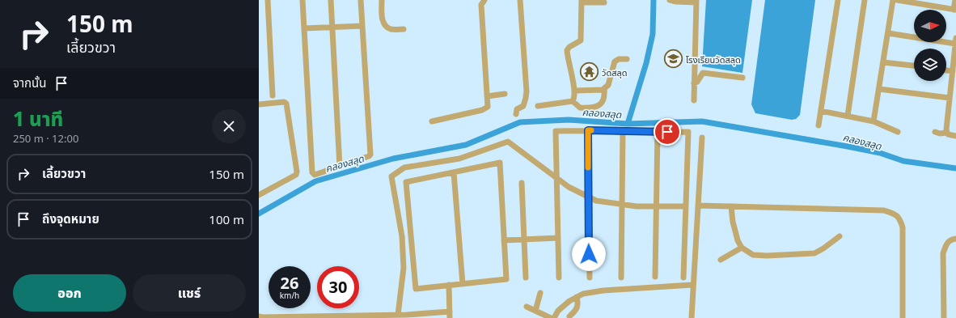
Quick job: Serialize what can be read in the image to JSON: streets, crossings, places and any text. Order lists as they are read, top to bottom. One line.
{"water":["คลองสลุด"],"places":{"school or university":["โรงเรียนวัดสลุด"],"temple":["วัดสลุด"]},"north":"right","page":{"turn":["150 m","เลี้ยวขวา"],"then":"จากนั้น","heading":["1 นาที","250 m · 12:00"],"list":[{"name":"เลี้ยวขวา","value":"150 m"},{"name":"ถึงจุดหมาย","value":"100 m"}],"speed":"26 km/h","limit":"30","buttons":["ออก","แชร์"]}}
